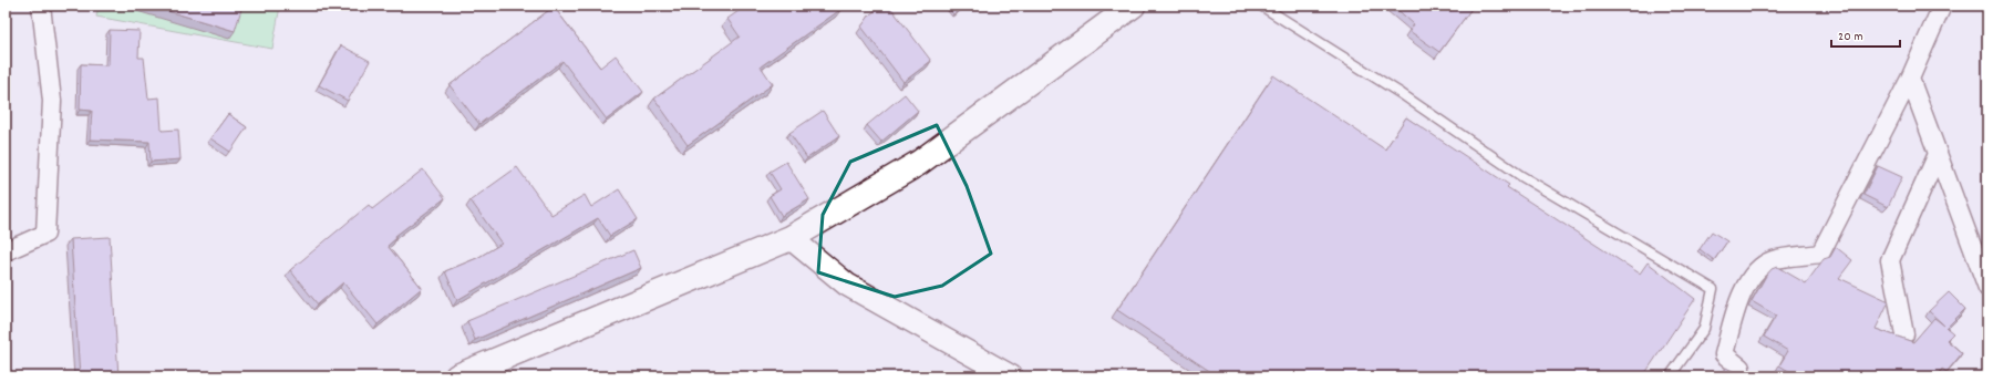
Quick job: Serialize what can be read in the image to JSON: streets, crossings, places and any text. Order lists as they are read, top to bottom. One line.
{"scale_bar":"20 m"}
